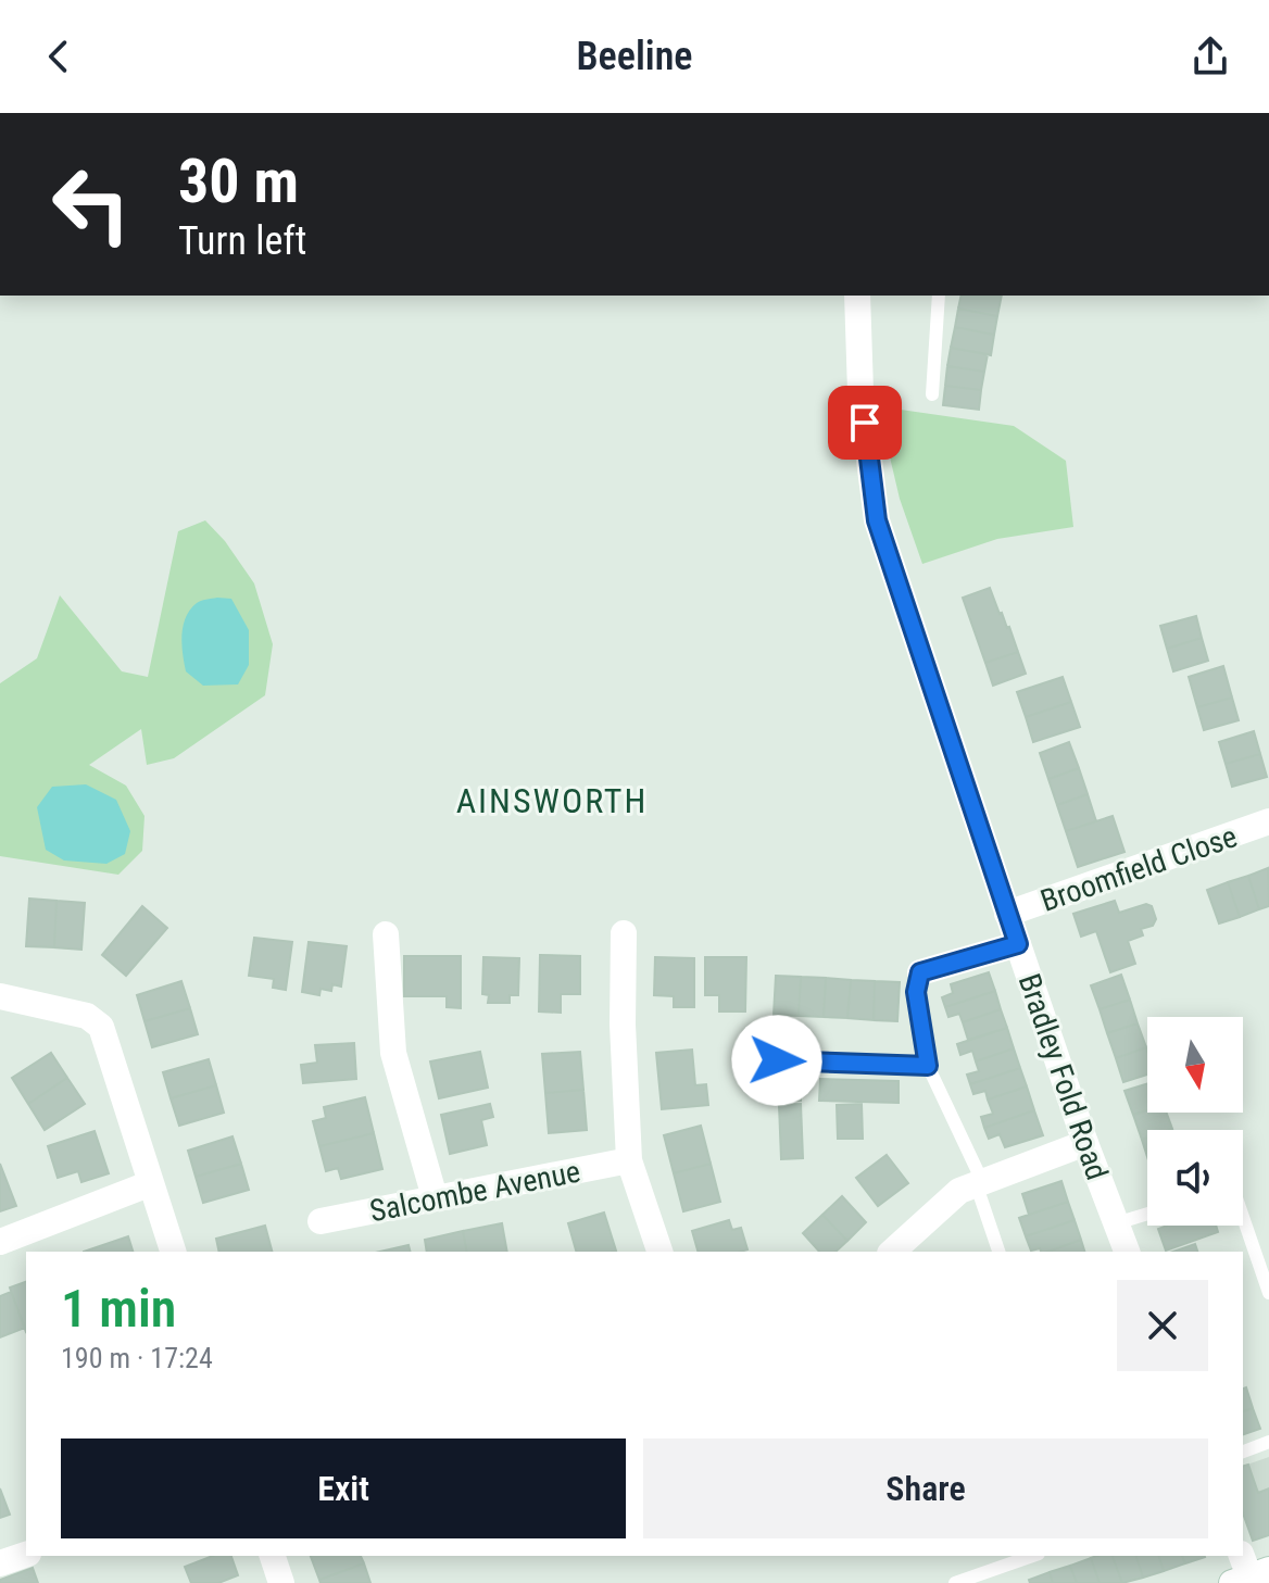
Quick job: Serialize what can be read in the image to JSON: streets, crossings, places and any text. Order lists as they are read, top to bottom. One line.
{"streets":{"street":["Broomfield Close","Bradley Fold Road","Salcombe Avenue"]},"crossings":[["Broomfield Close","Bradley Fold Road"]],"districts":["AINSWORTH"],"north":"bottom","page":{"header":"Beeline","turn":["30 m","Turn left"],"heading":["1 min","190 m · 17:24"],"buttons":["Exit","Share"]}}
